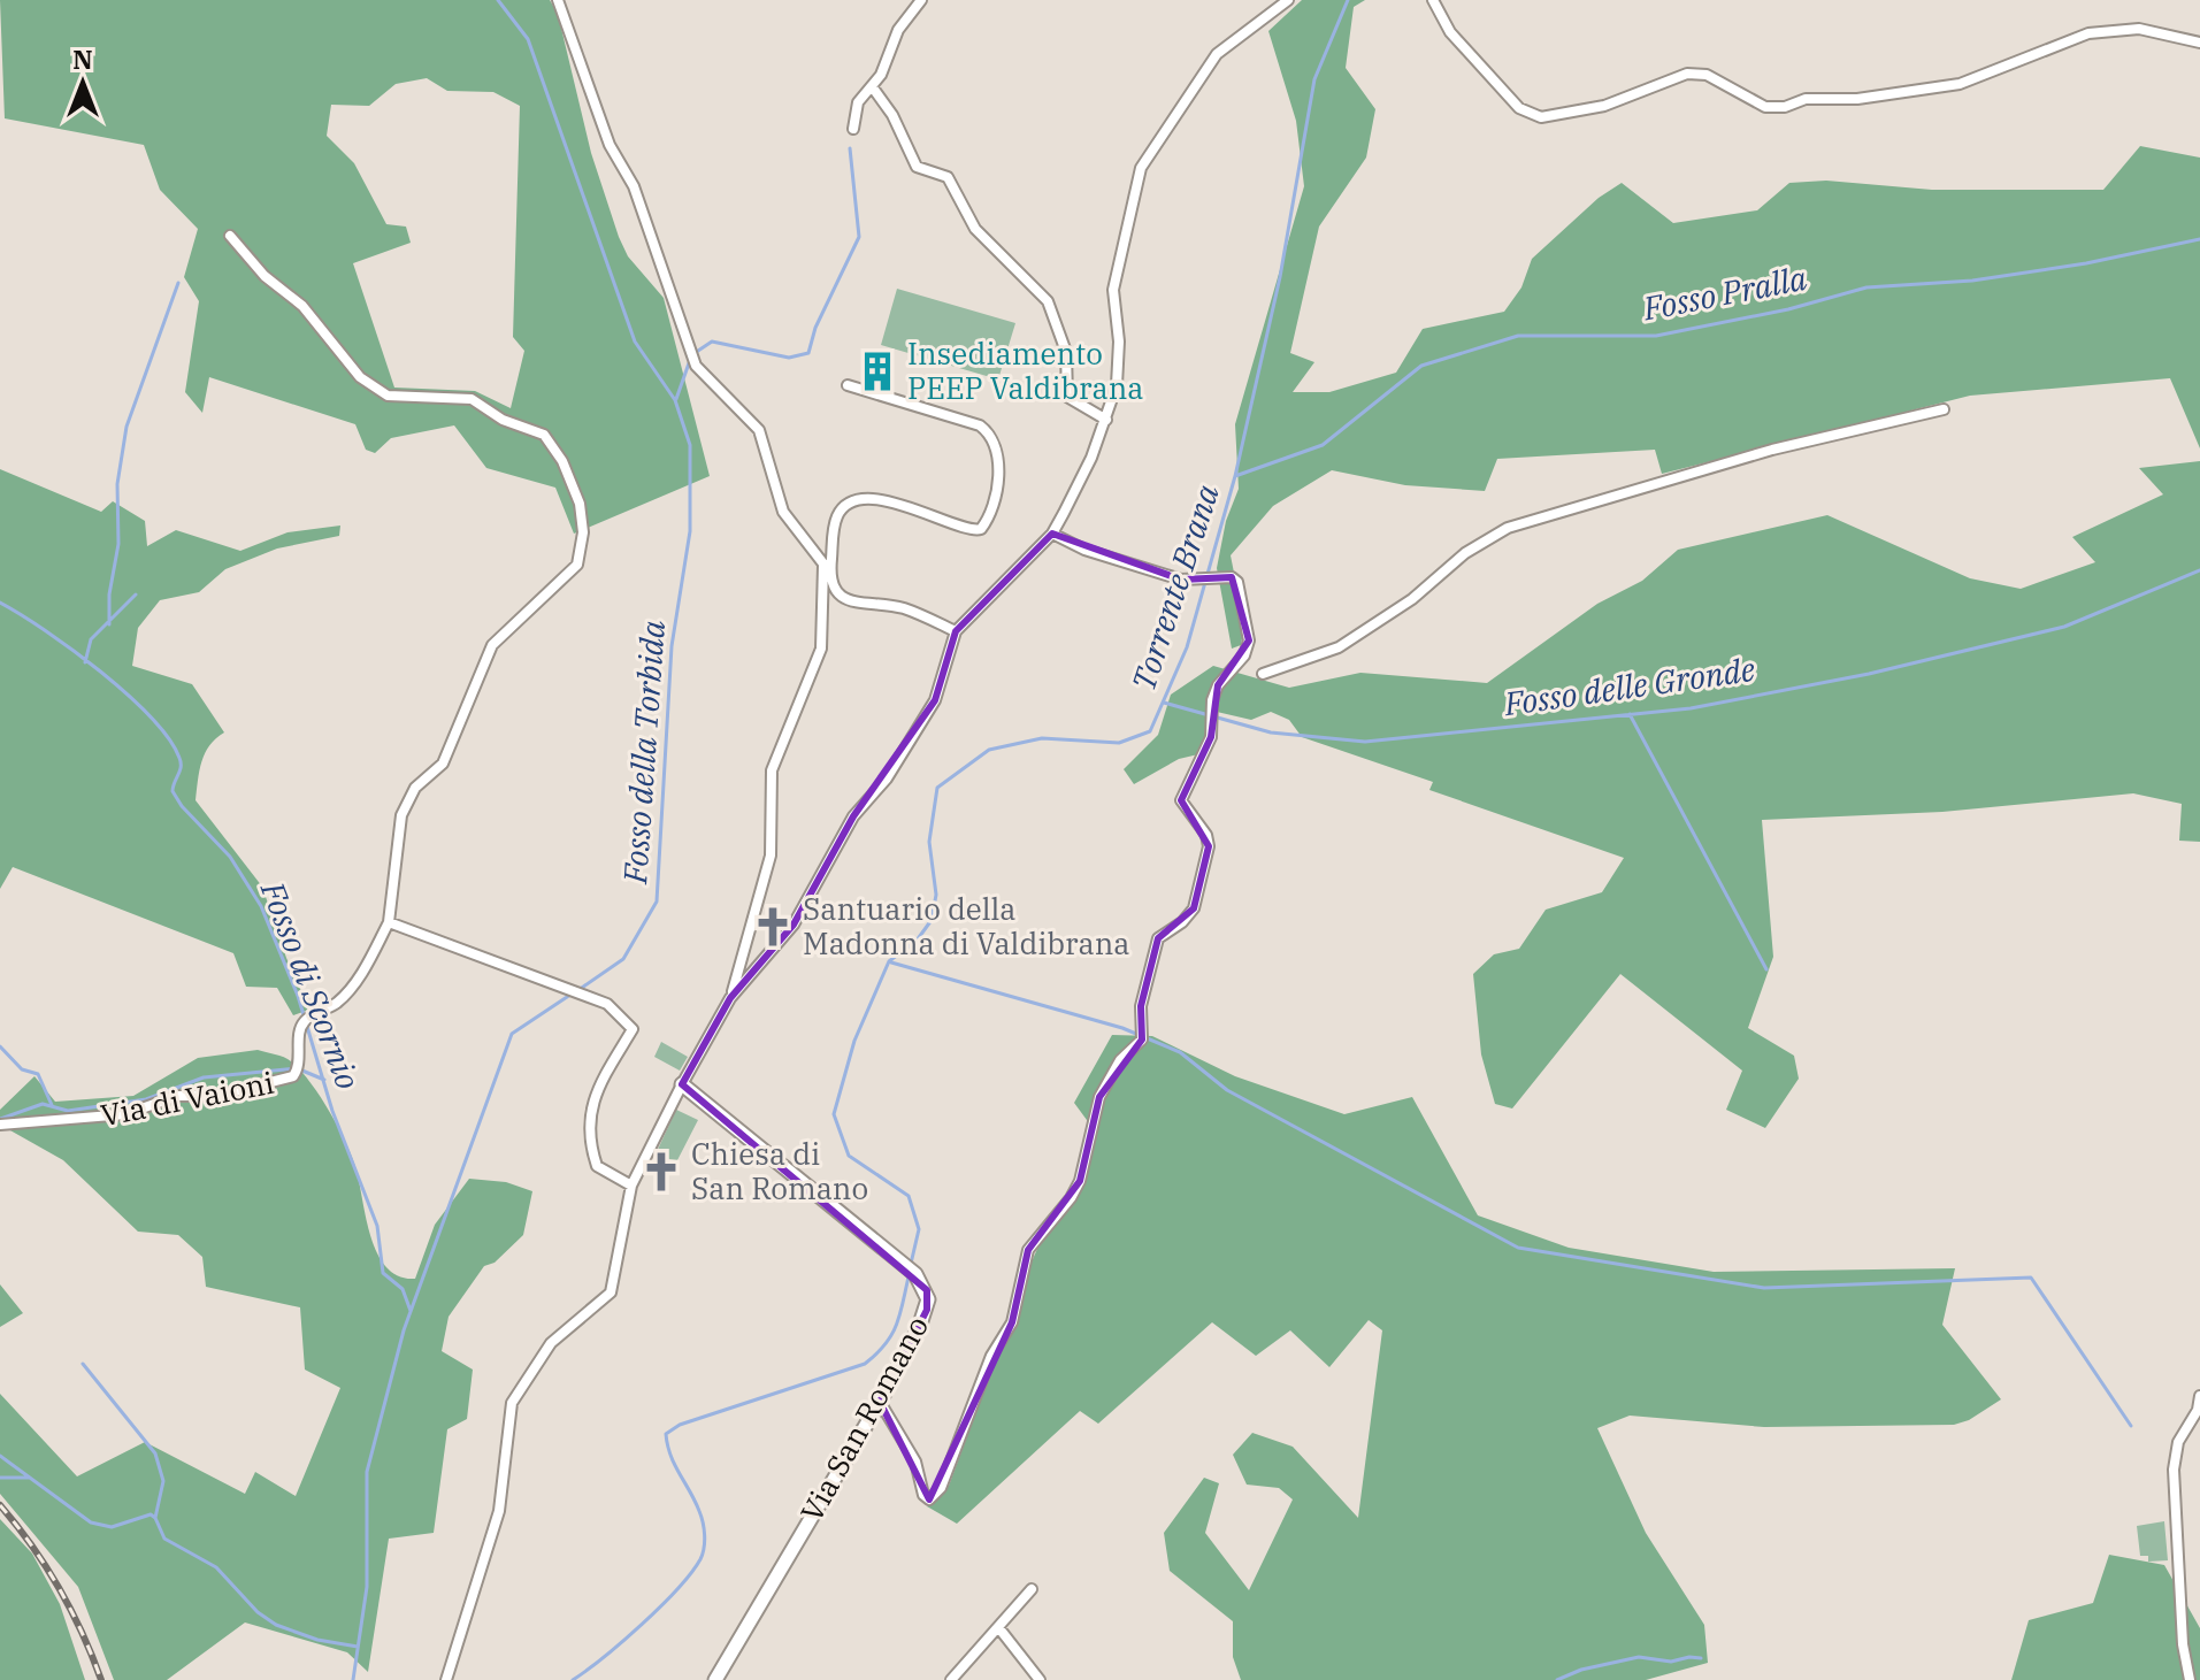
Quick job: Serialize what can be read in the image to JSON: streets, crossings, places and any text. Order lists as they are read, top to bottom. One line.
{"streets":{"street":["Via di Vaioni","Via San Romano"]},"water":["Fosso Pralla","Torrente Brana","Fosso delle Gronde","Fosso della Torbida","Fosso di Scornio"],"places":{"building":["Insediamento PEEP Valdibrana"],"church":["Santuario della Madonna di Valdibrana","Chiesa di San Romano"]},"north":"top"}
